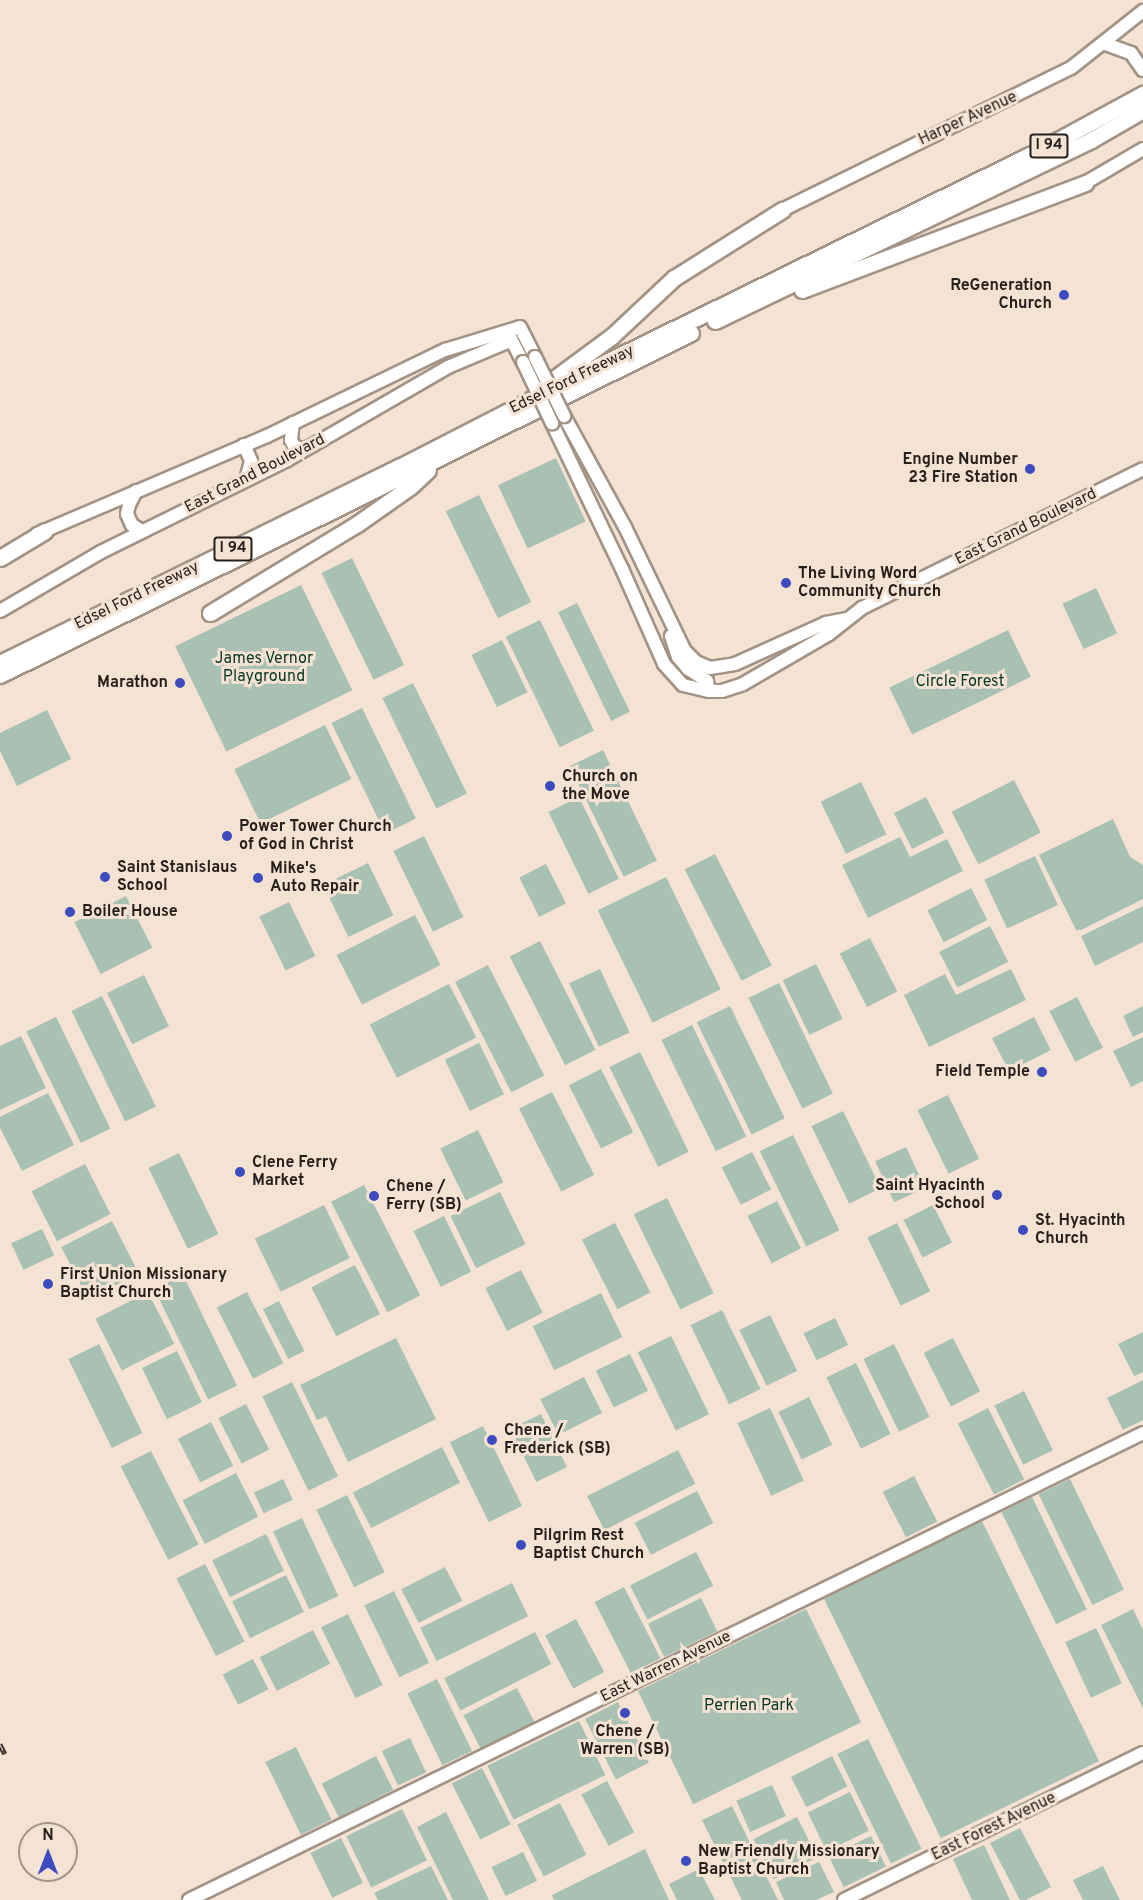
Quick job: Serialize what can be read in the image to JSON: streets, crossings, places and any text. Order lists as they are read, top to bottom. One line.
{"streets":{"highway":["I 94","Edsel Ford Freeway"],"main road":["Harper Avenue","East Grand Boulevard","East Warren Avenue","East Forest Avenue"]},"parks":["James Vernor Playground","Circle Forest","Perrien Park"],"places":["ReGeneration Church","Engine Number 23 Fire Station","The Living Word Community Church","Marathon","Church on the Move","Power Tower Church of God in Christ","Saint Stanislaus School","Mike's Auto Repair","Boiler House","Field Temple","Clene Ferry Market","Saint Hyacinth School","Chene / Ferry (SB)","St. Hyacinth Church","First Union Missionary Baptist Church","Chene / Frederick (SB)","Pilgrim Rest Baptist Church","Chene / Warren (SB)","New Friendly Missionary Baptist Church"],"north":"top"}
